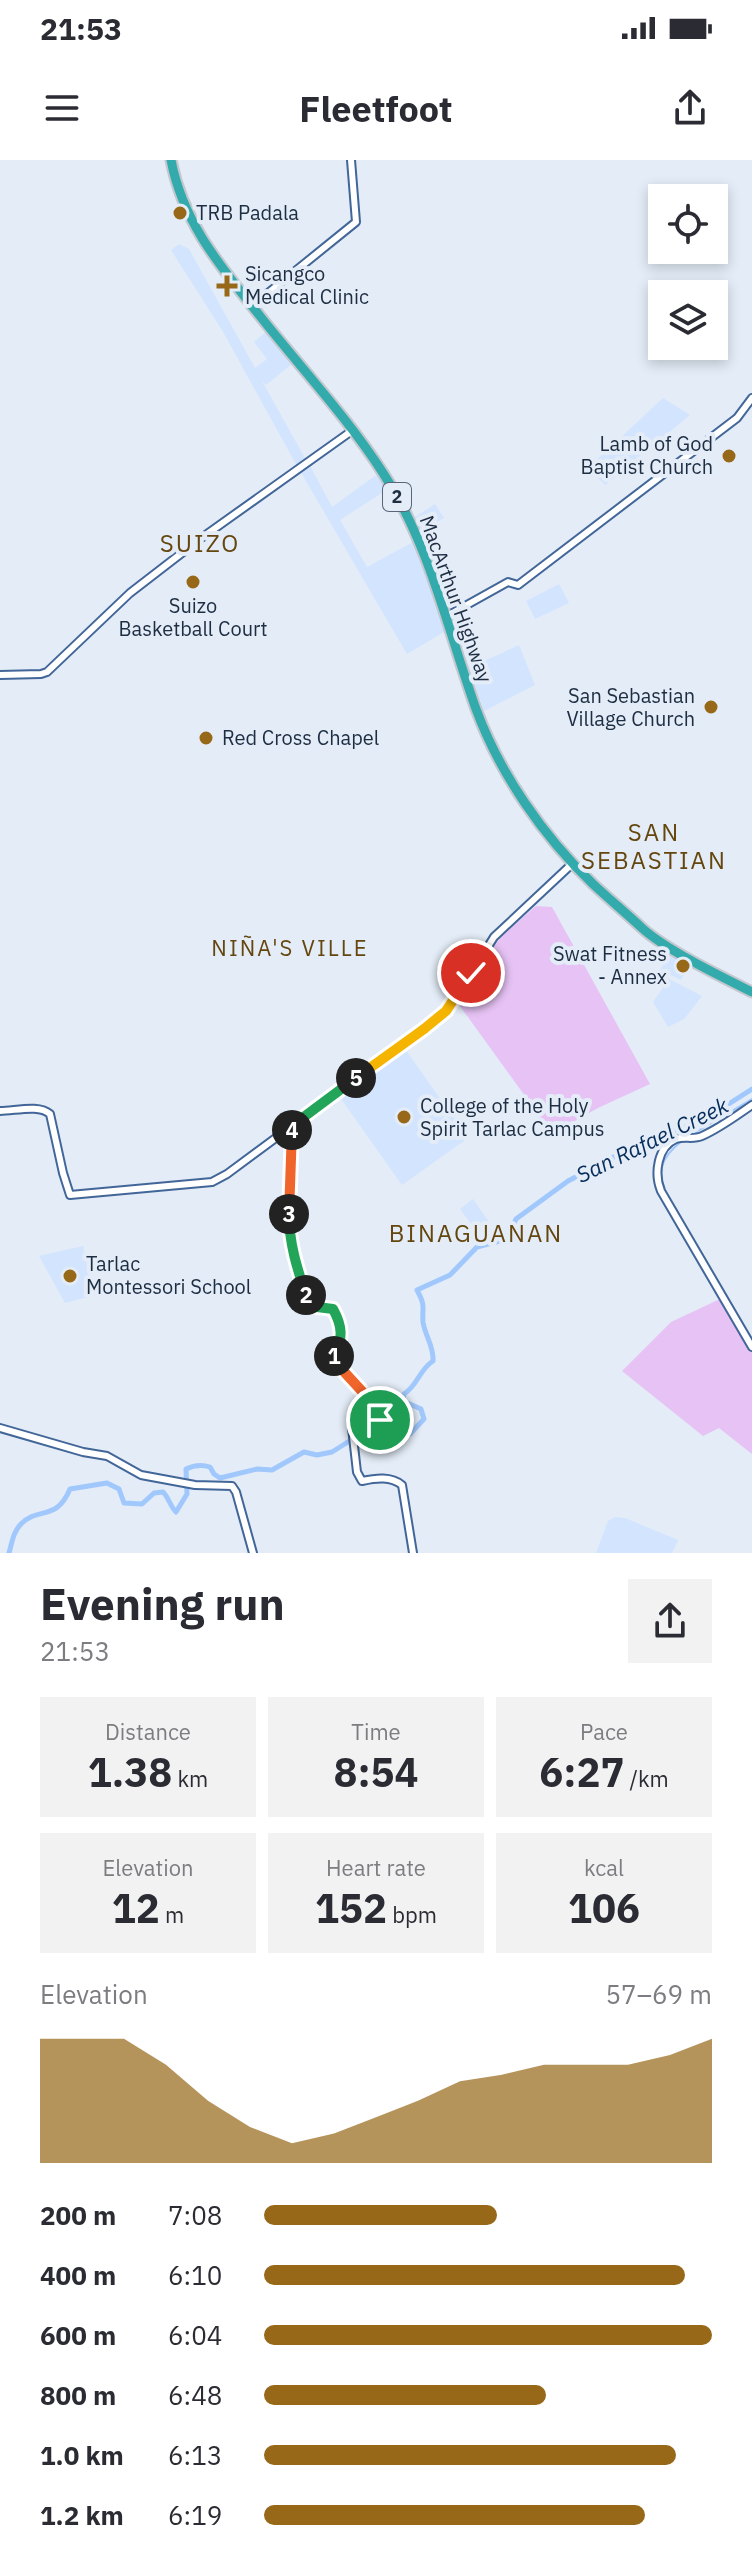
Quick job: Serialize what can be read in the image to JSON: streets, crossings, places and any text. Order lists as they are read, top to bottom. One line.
{"streets":{"highway":["2","MacArthur Highway"]},"districts":["SUIZO","SAN SEBASTIAN","NIÑA'S VILLE","BINAGUANAN"],"water":["San Rafael Creek"],"places":{"other":["TRB Padala","Lamb of God Baptist Church","Suizo Basketball Court","San Sebastian Village Church","Red Cross Chapel","Swat Fitness - Annex","College of the Holy Spirit Tarlac Campus","Tarlac Montessori School"],"health":["Sicangco Medical Clinic"]},"page":{"status":"21:53","header":"Fleetfoot","pins":["5","4","3","2","1"],"heading":["Evening run","21:53"],"stats":[["Distance","1.38 km"],["Time","8:54"],["Pace","6:27 /km"],["Elevation","12 m"],["Heart rate","152 bpm"],["kcal","106"]],"chart":["Elevation","57–69 m"],"list":[{"name":"200 m","note":"7:08"},{"name":"400 m","note":"6:10"},{"name":"600 m","note":"6:04"},{"name":"800 m","note":"6:48"},{"name":"1.0 km","note":"6:13"},{"name":"1.2 km","note":"6:19"}]}}
